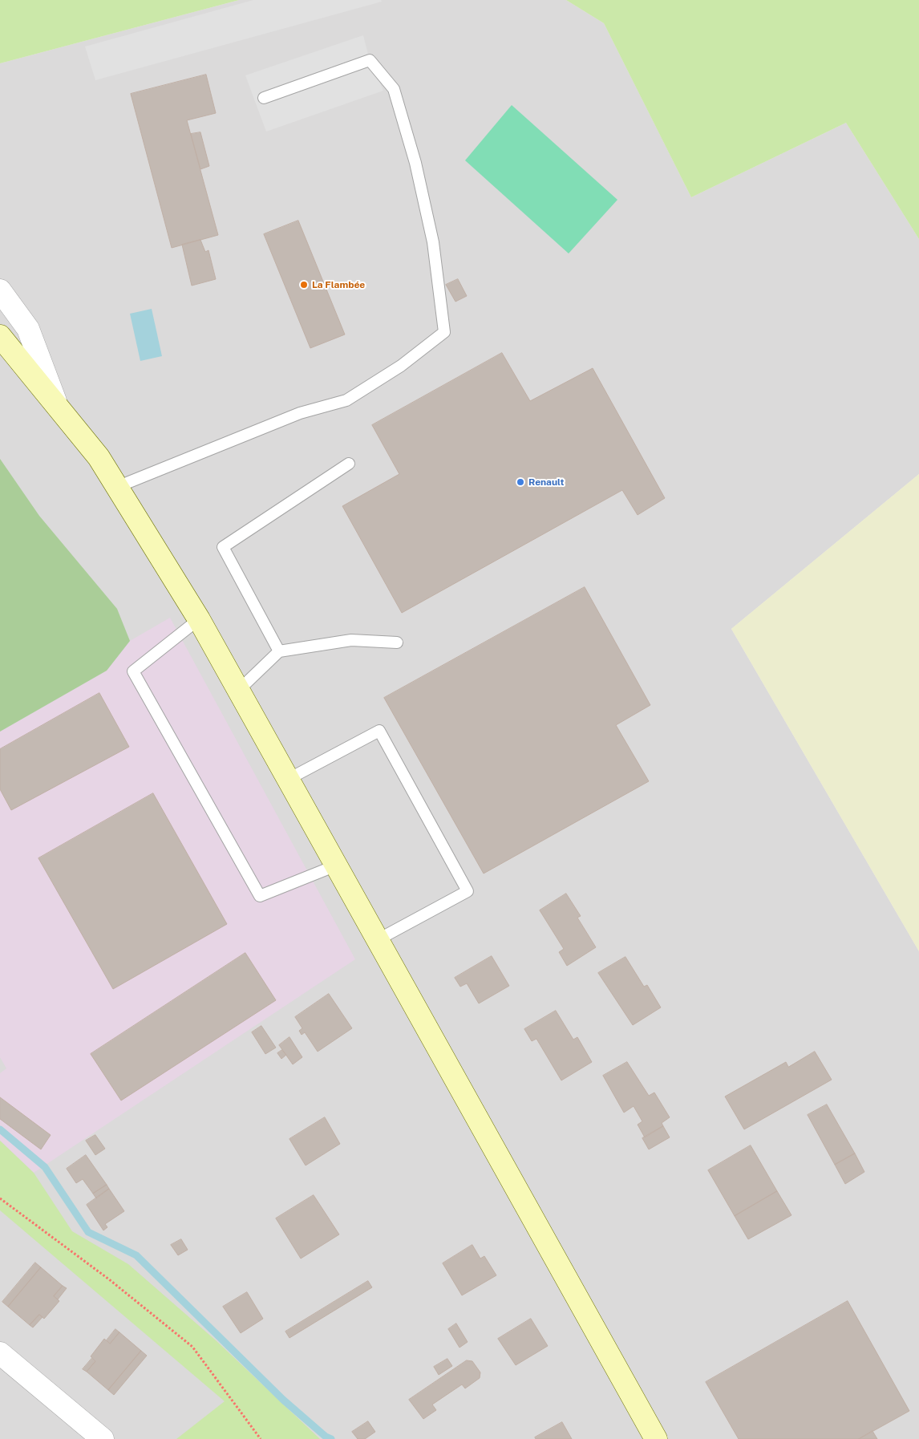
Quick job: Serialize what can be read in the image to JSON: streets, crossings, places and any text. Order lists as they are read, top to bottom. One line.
{"places":["La Flambée","Renault"]}
